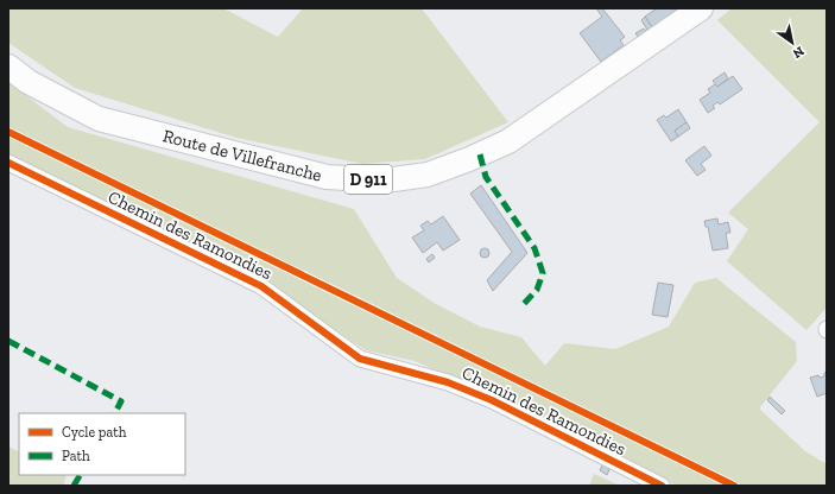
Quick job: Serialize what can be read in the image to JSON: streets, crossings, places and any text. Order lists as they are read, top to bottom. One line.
{"streets":{"main road":["Route de Villefranche","D 911"],"street":["Chemin des Ramondies"]},"legend":["Cycle path","Path"],"north":"bottom right"}
